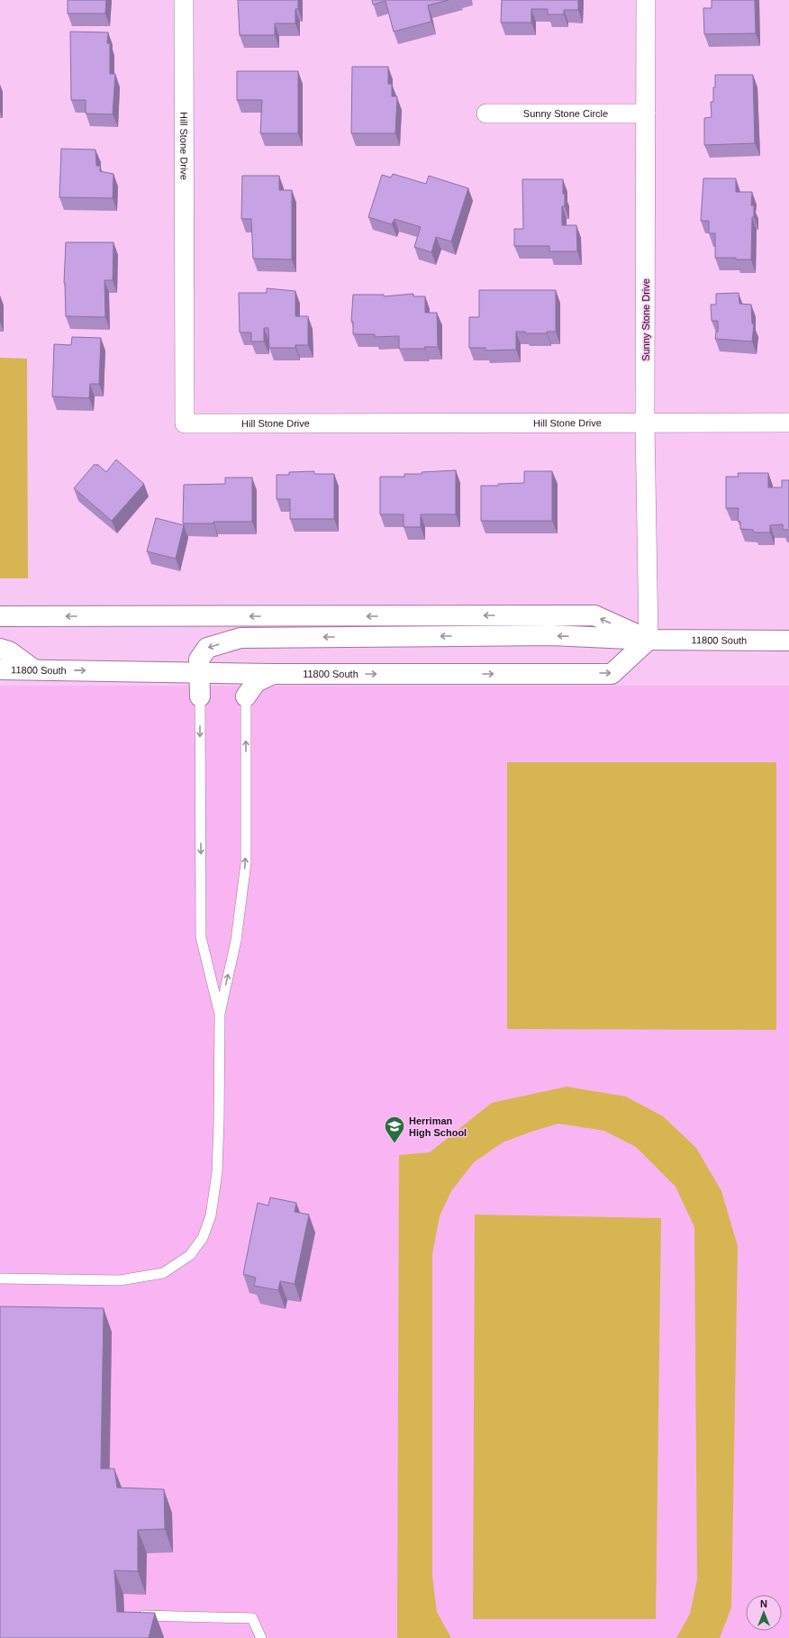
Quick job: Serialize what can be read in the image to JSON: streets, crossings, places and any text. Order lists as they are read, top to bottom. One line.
{"streets":{"main road":["11800 South"],"street":["Sunny Stone Circle","Hill Stone Drive","Sunny Stone Drive"]},"crossings":[["Sunny Stone Circle","Sunny Stone Drive"],["Hill Stone Drive","Sunny Stone Drive"],["Sunny Stone Drive","11800 South"]],"places":{"school or university":["Herriman High School"]},"north":"top"}
